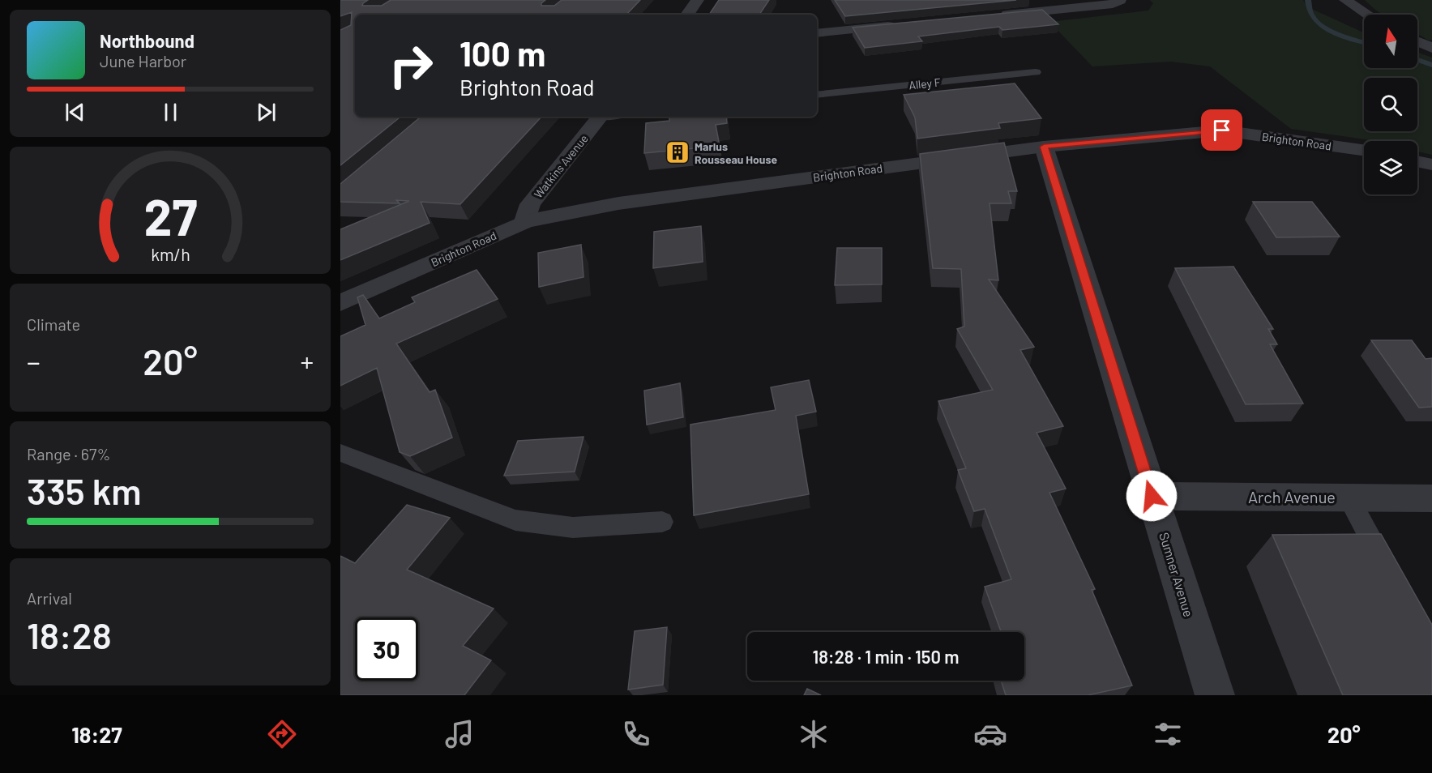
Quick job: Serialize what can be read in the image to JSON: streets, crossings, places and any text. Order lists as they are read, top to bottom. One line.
{"streets":{"street":["Brighton Road","Watkins Avenue","Arch Avenue","Sumner Avenue"],"lane":["Alley F"]},"crossings":[["Brighton Road","Watkins Avenue"],["Brighton Road","Sumner Avenue"],["Arch Avenue","Sumner Avenue"]],"places":{"building":["Marius Rousseau House"]},"north":"top","page":{"turn":["100 m","Brighton Road"],"song":["Northbound","June Harbor"],"tile":["Climate",["Range · 67%","335 km"],["Arrival","18:28"]],"heat":["−","20°","+"],"limit":"30","trip":"18:28 · 1 min · 150 m","tabs":["18:27","20°"],"gauge":["27","km/h"]}}
